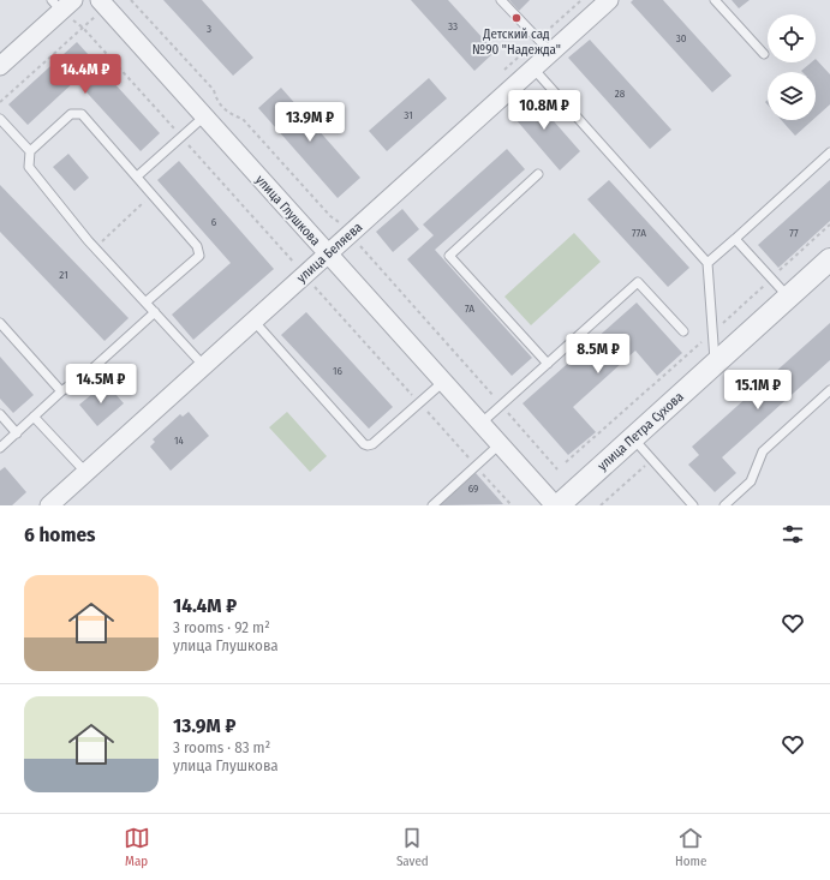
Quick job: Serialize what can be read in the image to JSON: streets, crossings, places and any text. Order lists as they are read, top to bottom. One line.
{"streets":{"street":["улица Глушкова","улица Беляева","улица Петра Сухова"]},"crossings":[["улица Глушкова","улица Беляева"],["улица Глушкова","улица Петра Сухова"]],"places":["Детский сад №90 \"Надежда\""],"house_numbers":["33","3","30","28","31","6","77А","77","21","7А","16","14","69"],"page":{"price":["14.4M ₽","10.8M ₽","13.9M ₽","8.5M ₽","14.5M ₽","15.1M ₽"],"heading":"6 homes","list":[{"name":"14.4M ₽","note":"3 rooms · 92 m² · улица Глушкова"},{"name":"13.9M ₽","note":"3 rooms · 83 m² · улица Глушкова"}],"tabs":["Map","Saved","Home"]}}
